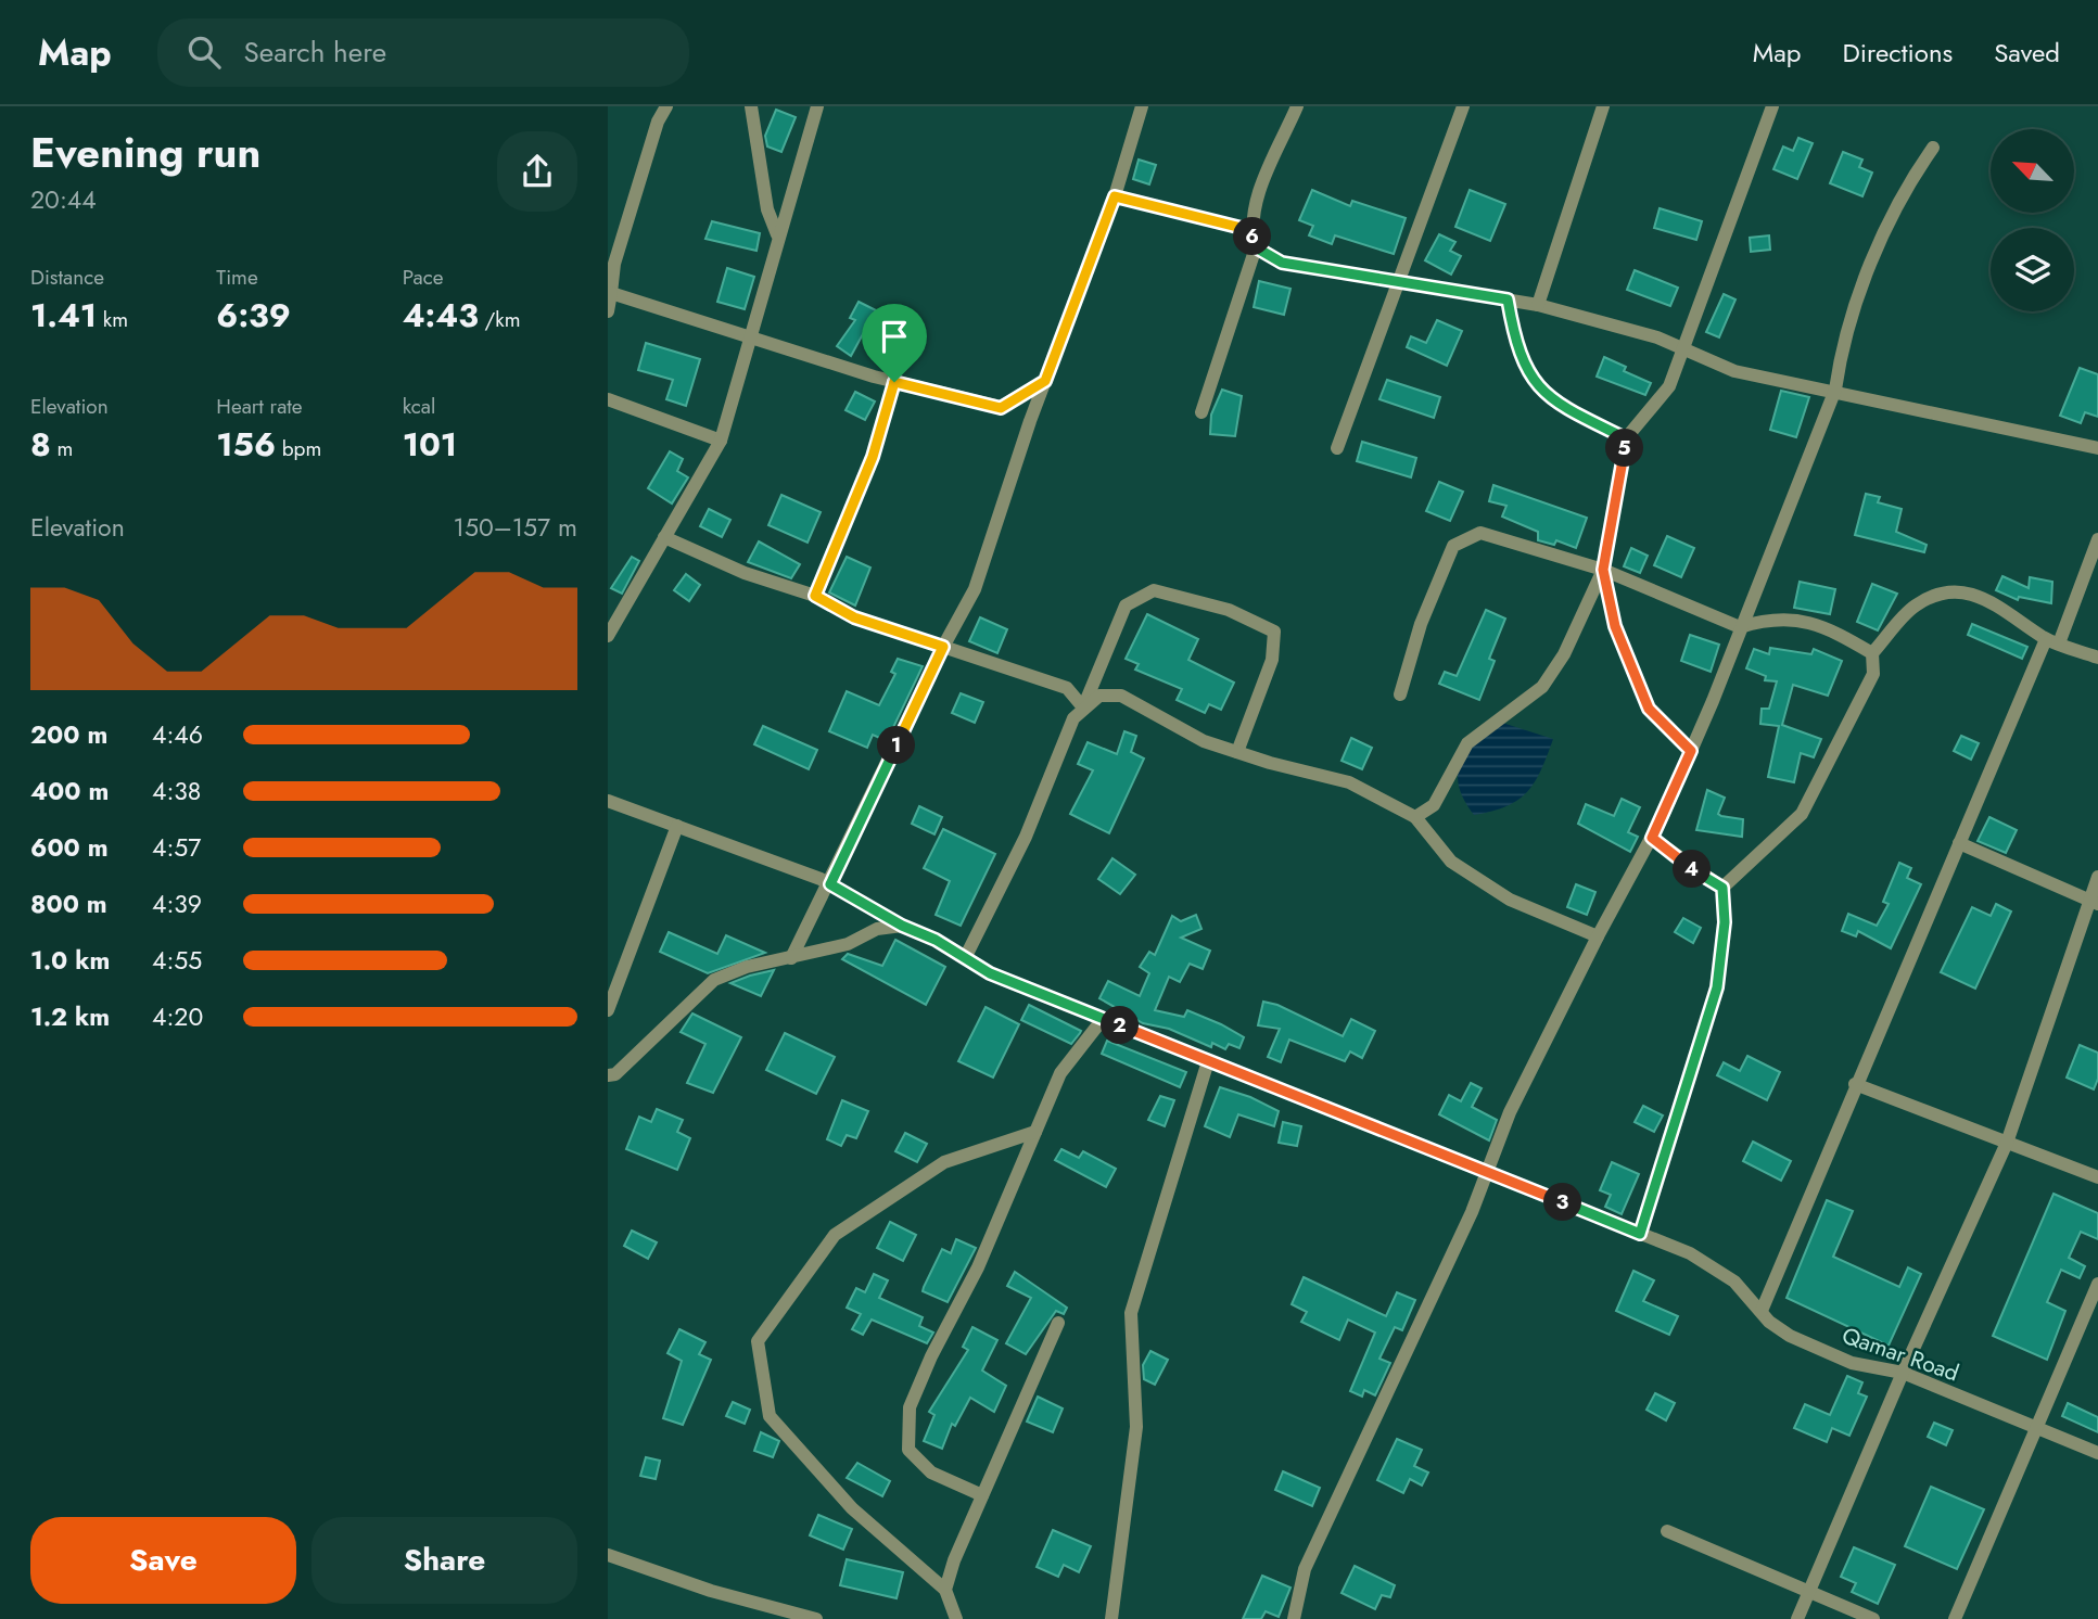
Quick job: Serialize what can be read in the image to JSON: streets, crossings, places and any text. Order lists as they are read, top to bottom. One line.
{"streets":{"street":["Qamar Road"]},"north":"top left","page":{"header":"Map","search":"Search here","nav":["Map","Directions","Saved"],"heading":["Evening run","20:44"],"pins":["6","5","1","4","2","3"],"stats":[["Distance","1.41 km"],["Time","6:39"],["Pace","4:43 /km"],["Elevation","8 m"],["Heart rate","156 bpm"],["kcal","101"]],"chart":["Elevation","150–157 m"],"list":[{"name":"200 m","note":"4:46"},{"name":"400 m","note":"4:38"},{"name":"600 m","note":"4:57"},{"name":"800 m","note":"4:39"},{"name":"1.0 km","note":"4:55"},{"name":"1.2 km","note":"4:20"}],"buttons":["Save","Share"]}}
